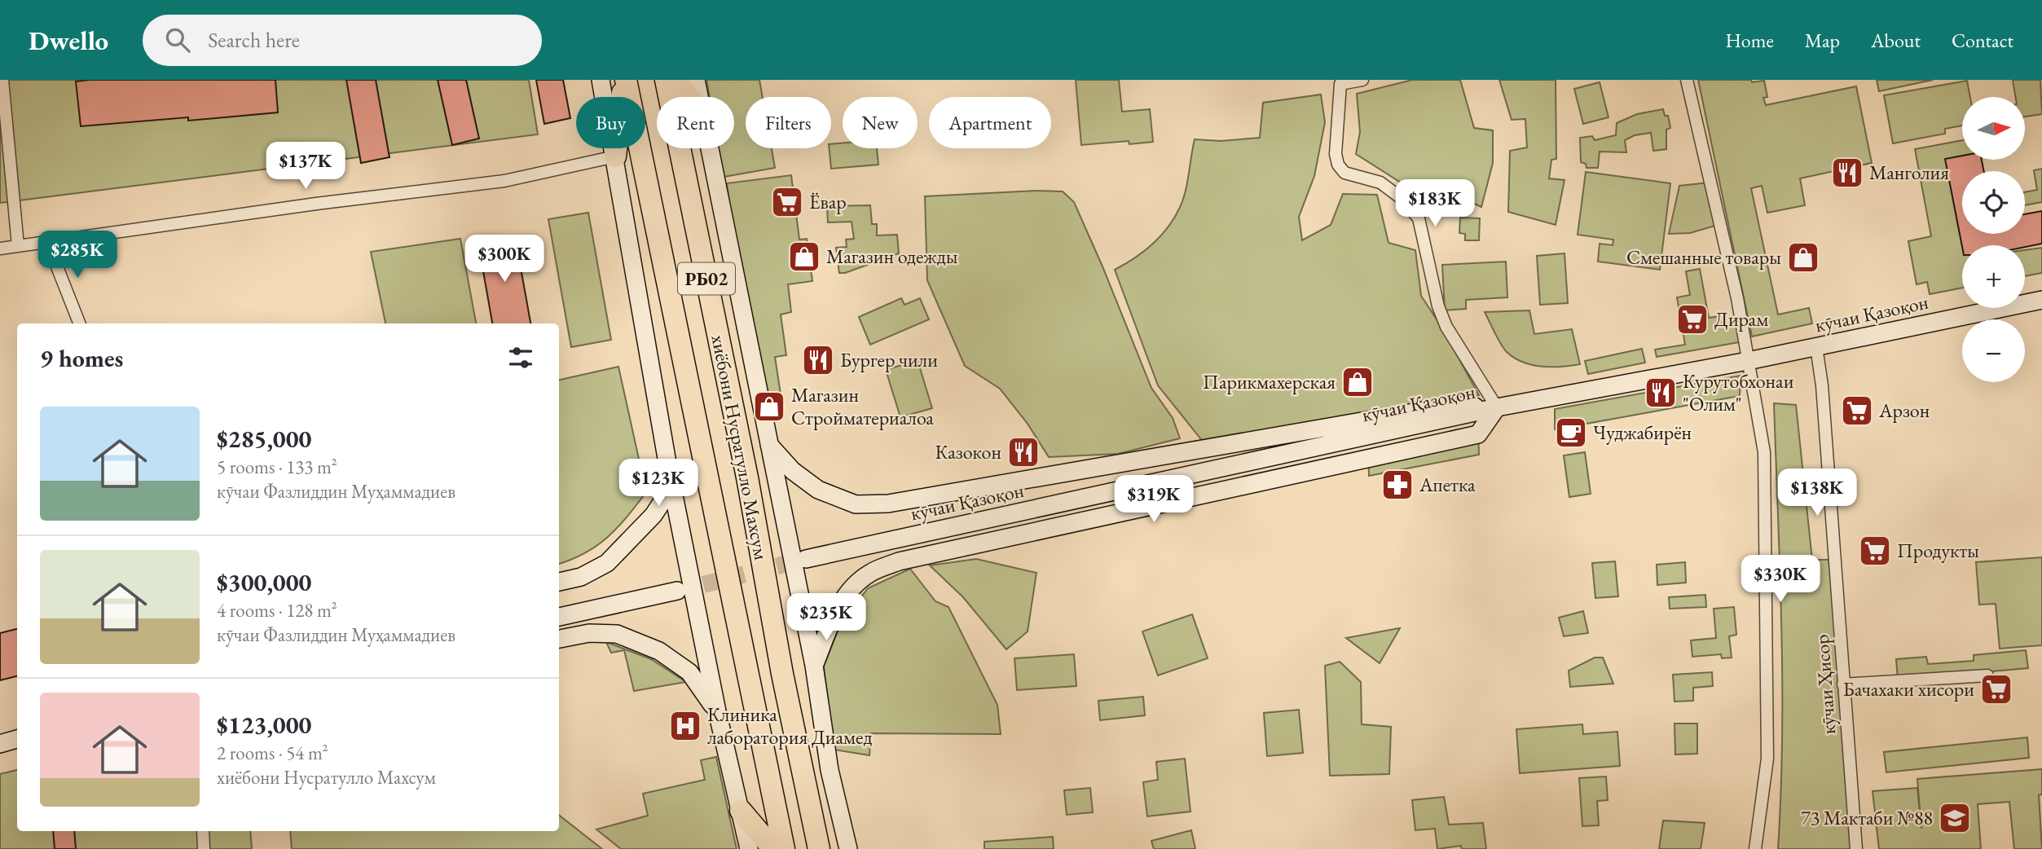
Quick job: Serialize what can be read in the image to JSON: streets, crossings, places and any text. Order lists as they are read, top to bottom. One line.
{"streets":{"highway":["РБ02","хиёбони Нусратулло Махсум"],"street":["кӯчаи Қазоқон","кӯчаи Ҳисор"]},"crossings":[["кӯчаи Қазоқон","кӯчаи Ҳисор"]],"places":{"restaurant":["Манголия","Бургер чили","Курутобхонаи \"Олим\"","Казокон"],"supermarket":["Ёвар","Дирам","Арзон","Продукты","Бачахаки хисори"],"shop":["Магазин одежды","Смешанные товары","Парикмахерская","Магазин Стройматериалоа"],"cafe":["Чуджабирён"],"pharmacy":["Апетка"],"hospital":["Клиника лаборатория Диамед"],"school or university":["73 Мактаби №88"]},"north":"right","page":{"header":"Dwello","search":"Search here","nav":["Home","Map","About","Contact"],"map_buttons":["+","−"],"chip":["Buy","Rent","Filters","New","Apartment"],"price":["$137K","$183K","$285K","$300K","$123K","$138K","$319K","$330K","$235K"],"heading":"9 homes","list":[{"name":"$285,000","note":"5 rooms · 133 m² · кӯчаи Фазлиддин Муҳаммадиев"},{"name":"$300,000","note":"4 rooms · 128 m² · кӯчаи Фазлиддин Муҳаммадиев"},{"name":"$123,000","note":"2 rooms · 54 m² · хиёбони Нусратулло Махсум"}]}}
